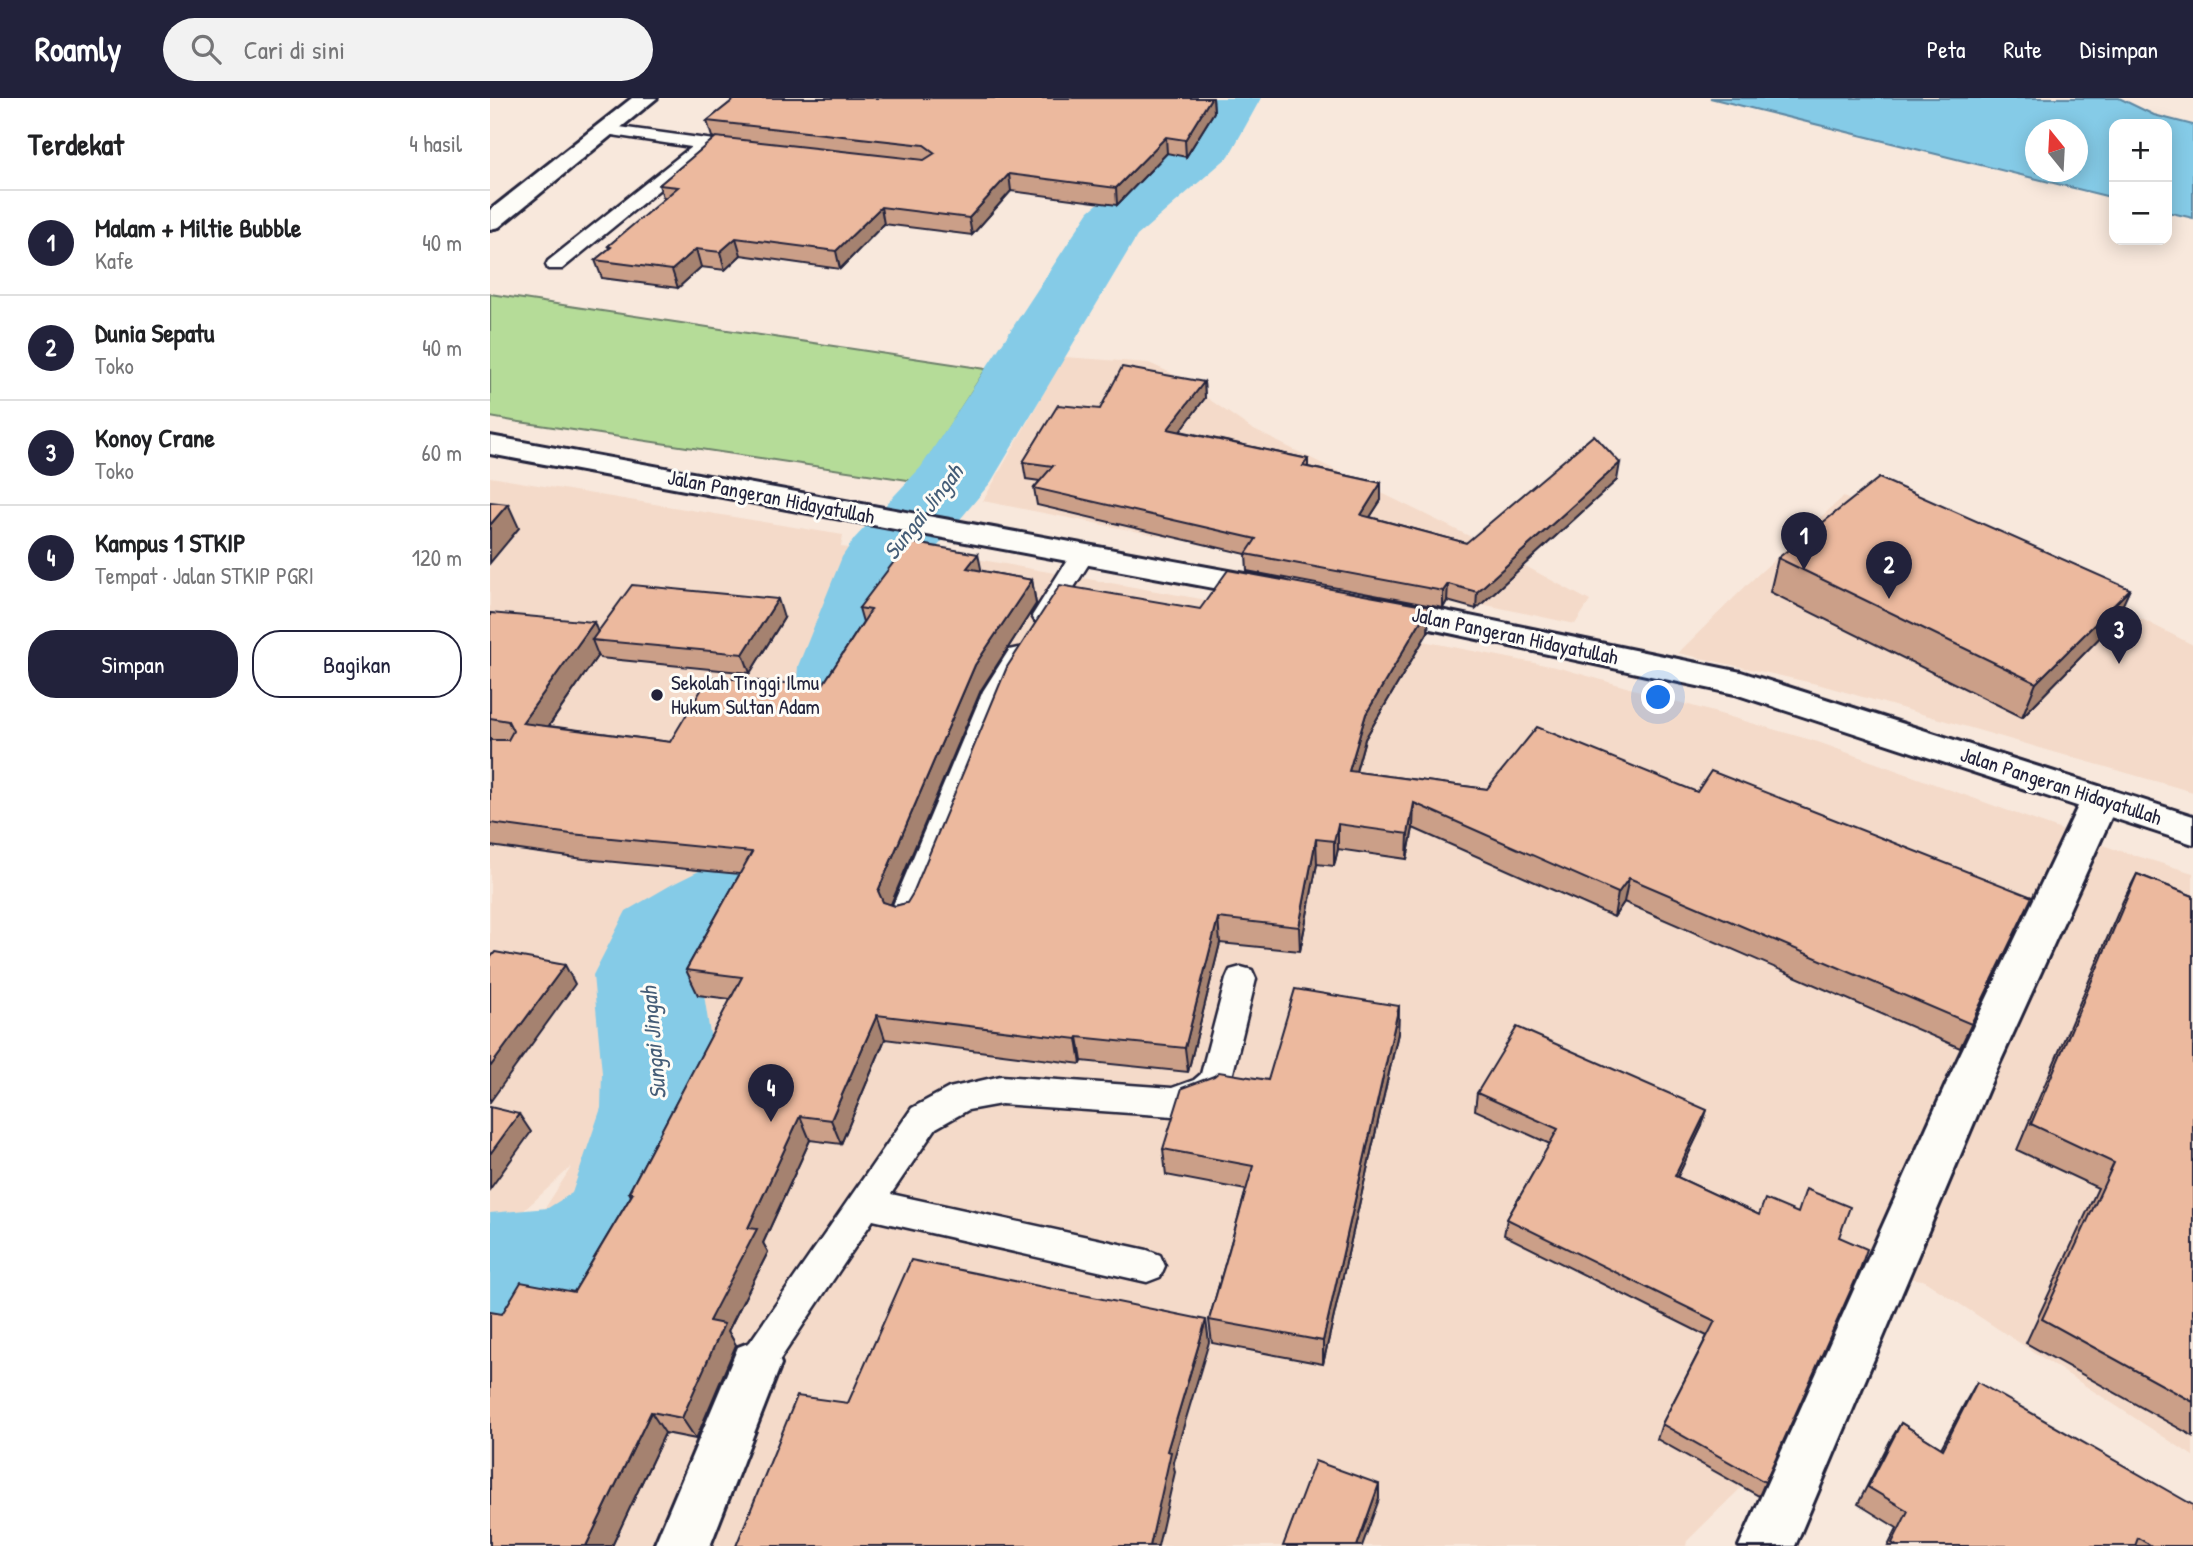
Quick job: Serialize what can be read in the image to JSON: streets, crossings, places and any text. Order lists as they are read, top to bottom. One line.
{"streets":{"main road":["Jalan Pangeran Hidayatullah"]},"water":["Sungai Jingah"],"places":["Sekolah Tinggi Ilmu Hukum Sultan Adam"],"north":"top","page":{"header":"Roamly","search":"Cari di sini","nav":["Peta","Rute","Disimpan"],"heading":["Terdekat","4 hasil"],"map_buttons":["+","−"],"list":[{"mark":"1","name":"Malam + Miltie Bubble","note":"Kafe","value":"40 m"},{"mark":"2","name":"Dunia Sepatu","note":"Toko","value":"40 m"},{"mark":"3","name":"Konoy Crane","note":"Toko","value":"60 m"},{"mark":"4","name":"Kampus 1 STKIP","note":"Tempat · Jalan STKIP PGRI","value":"120 m"}],"pins":["1","2","3","4"],"buttons":["Simpan","Bagikan"]}}
